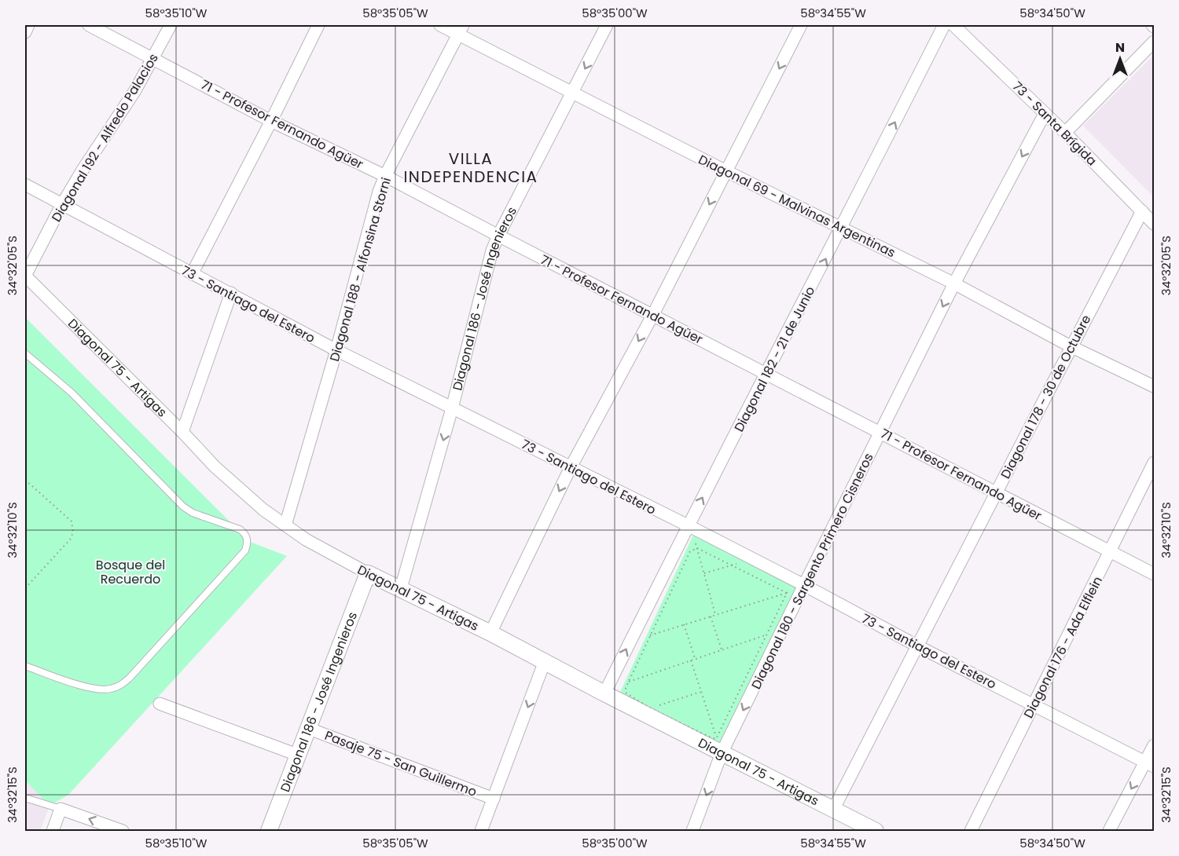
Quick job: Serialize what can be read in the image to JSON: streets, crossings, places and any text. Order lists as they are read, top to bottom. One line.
{"streets":{"street":["73 - Santa Brígida","71 - Profesor Fernando Agüer","Diagonal 192 - Alfredo Palacios","Diagonal 69 - Malvinas Argentinas","Diagonal 188 - Alfonsina Storni","Diagonal 186 - José Ingenieros","73 - Santiago del Estero","Diagonal 182 - 21 de Junio","Diagonal 75 - Artigas","Diagonal 178 - 30 de Octubre","Diagonal 180 - Sargento Primero Cisneros","Diagonal 176 - Ada Elflein","Pasaje 75 - San Guillermo"]},"crossings":[["73 - Santa Brígida","Diagonal 178 - 30 de Octubre"],["73 - Santa Brígida","Diagonal 180 - Sargento Primero Cisneros"],["71 - Profesor Fernando Agüer","Diagonal 192 - Alfredo Palacios"],["71 - Profesor Fernando Agüer","Diagonal 188 - Alfonsina Storni"],["71 - Profesor Fernando Agüer","Diagonal 186 - José Ingenieros"],["71 - Profesor Fernando Agüer","Diagonal 182 - 21 de Junio"],["71 - Profesor Fernando Agüer","Diagonal 178 - 30 de Octubre"],["71 - Profesor Fernando Agüer","Diagonal 180 - Sargento Primero Cisneros"],["71 - Profesor Fernando Agüer","Diagonal 176 - Ada Elflein"],["Diagonal 192 - Alfredo Palacios","73 - Santiago del Estero"],["Diagonal 192 - Alfredo Palacios","Diagonal 75 - Artigas"],["Diagonal 69 - Malvinas Argentinas","Diagonal 188 - Alfonsina Storni"],["Diagonal 69 - Malvinas Argentinas","Diagonal 186 - José Ingenieros"],["Diagonal 69 - Malvinas Argentinas","Diagonal 182 - 21 de Junio"],["Diagonal 69 - Malvinas Argentinas","Diagonal 178 - 30 de Octubre"],["Diagonal 69 - Malvinas Argentinas","Diagonal 180 - Sargento Primero Cisneros"],["Diagonal 188 - Alfonsina Storni","73 - Santiago del Estero"],["Diagonal 188 - Alfonsina Storni","Diagonal 75 - Artigas"],["Diagonal 186 - José Ingenieros","73 - Santiago del Estero"],["Diagonal 186 - José Ingenieros","Diagonal 75 - Artigas"],["Diagonal 186 - José Ingenieros","Pasaje 75 - San Guillermo"],["73 - Santiago del Estero","Diagonal 182 - 21 de Junio"],["73 - Santiago del Estero","Diagonal 178 - 30 de Octubre"],["73 - Santiago del Estero","Diagonal 180 - Sargento Primero Cisneros"],["73 - Santiago del Estero","Diagonal 176 - Ada Elflein"],["Diagonal 182 - 21 de Junio","Diagonal 75 - Artigas"],["Diagonal 75 - Artigas","Diagonal 178 - 30 de Octubre"],["Diagonal 75 - Artigas","Diagonal 180 - Sargento Primero Cisneros"]],"one_way":["Diagonal 182 - 21 de Junio","Diagonal 180 - Sargento Primero Cisneros"],"districts":["VILLA INDEPENDENCIA"],"parks":["Bosque del Recuerdo"],"north":"top","coordinates":["58°35'10\"W","58°35'05\"W","58°35'00\"W","58°34'55\"W","58°34'50\"W","34°32'05\"S","34°32'10\"S","34°32'15\"S"]}
